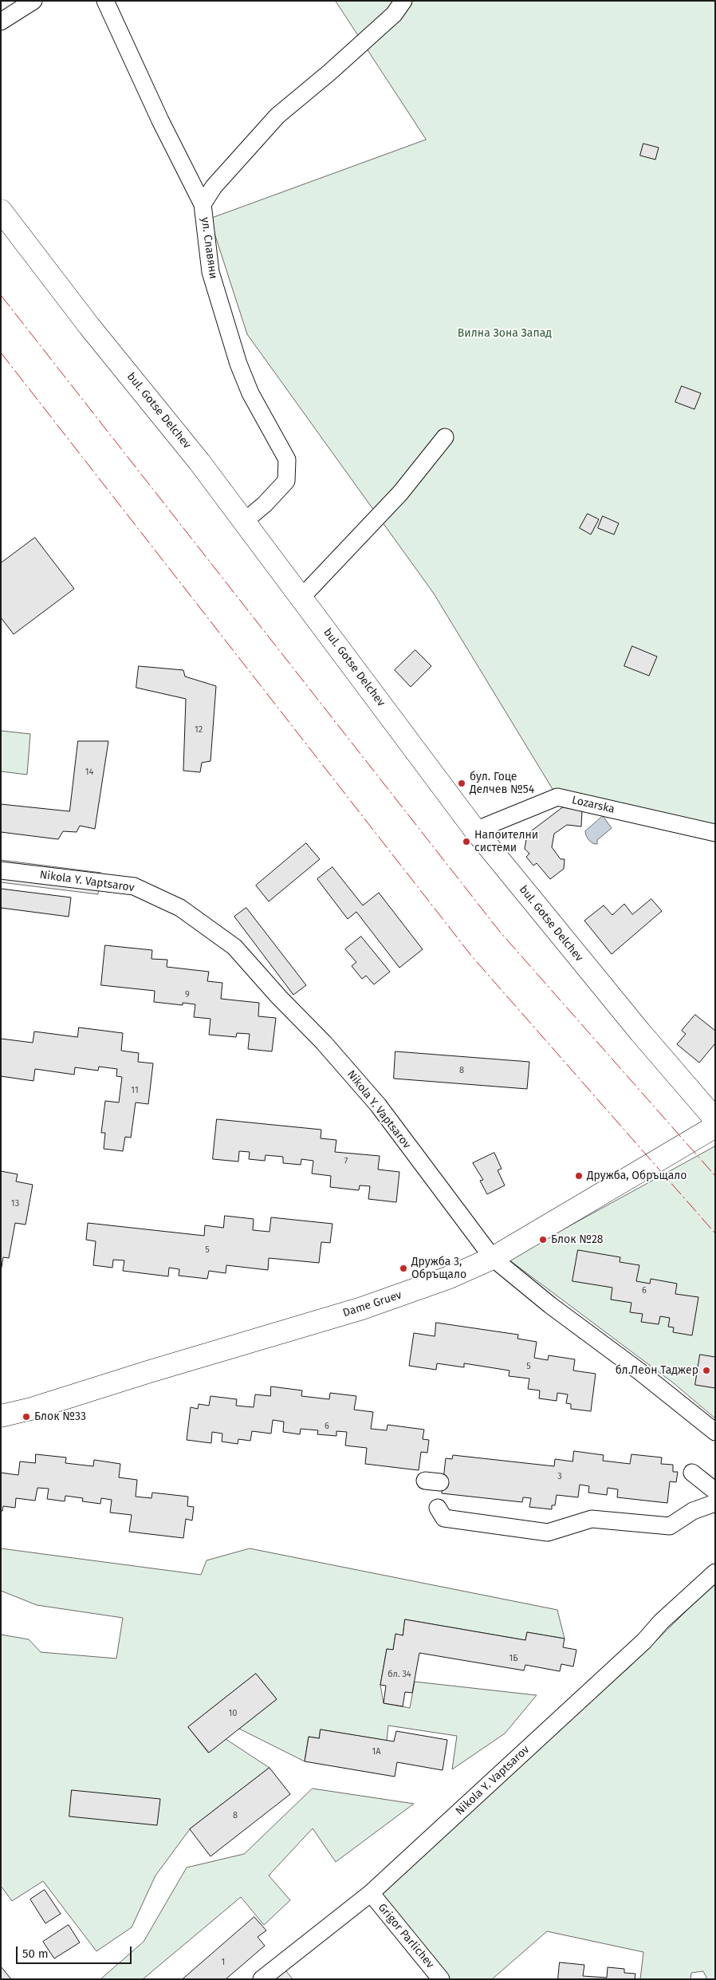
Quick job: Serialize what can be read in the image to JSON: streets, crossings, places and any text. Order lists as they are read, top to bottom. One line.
{"streets":{"main road":["bul. Gotse Delchev","Dame Gruev"],"street":["ул. Славяни","Lozarska","Nikola Y. Vaptsarov","Grigor Parlichev"]},"crossings":[["ул. Славяни","bul. Gotse Delchev"],["bul. Gotse Delchev","Lozarska"],["Nikola Y. Vaptsarov","Dame Gruev"],["Nikola Y. Vaptsarov","Grigor Parlichev"]],"parks":["Вилна Зона Запад"],"places":["бул. Гоце Делчев №54","Напоителни системи","Дружба, Обръщало","Блок №28","Дружба 3, Обръщало","бл.Леон Таджер","Блок №33"],"house_numbers":["12","14","9","8","11","7","13","5","6","5","6","3","1Б","бл. 34","10","1А","8","1"],"scale_bar":"50 m"}
